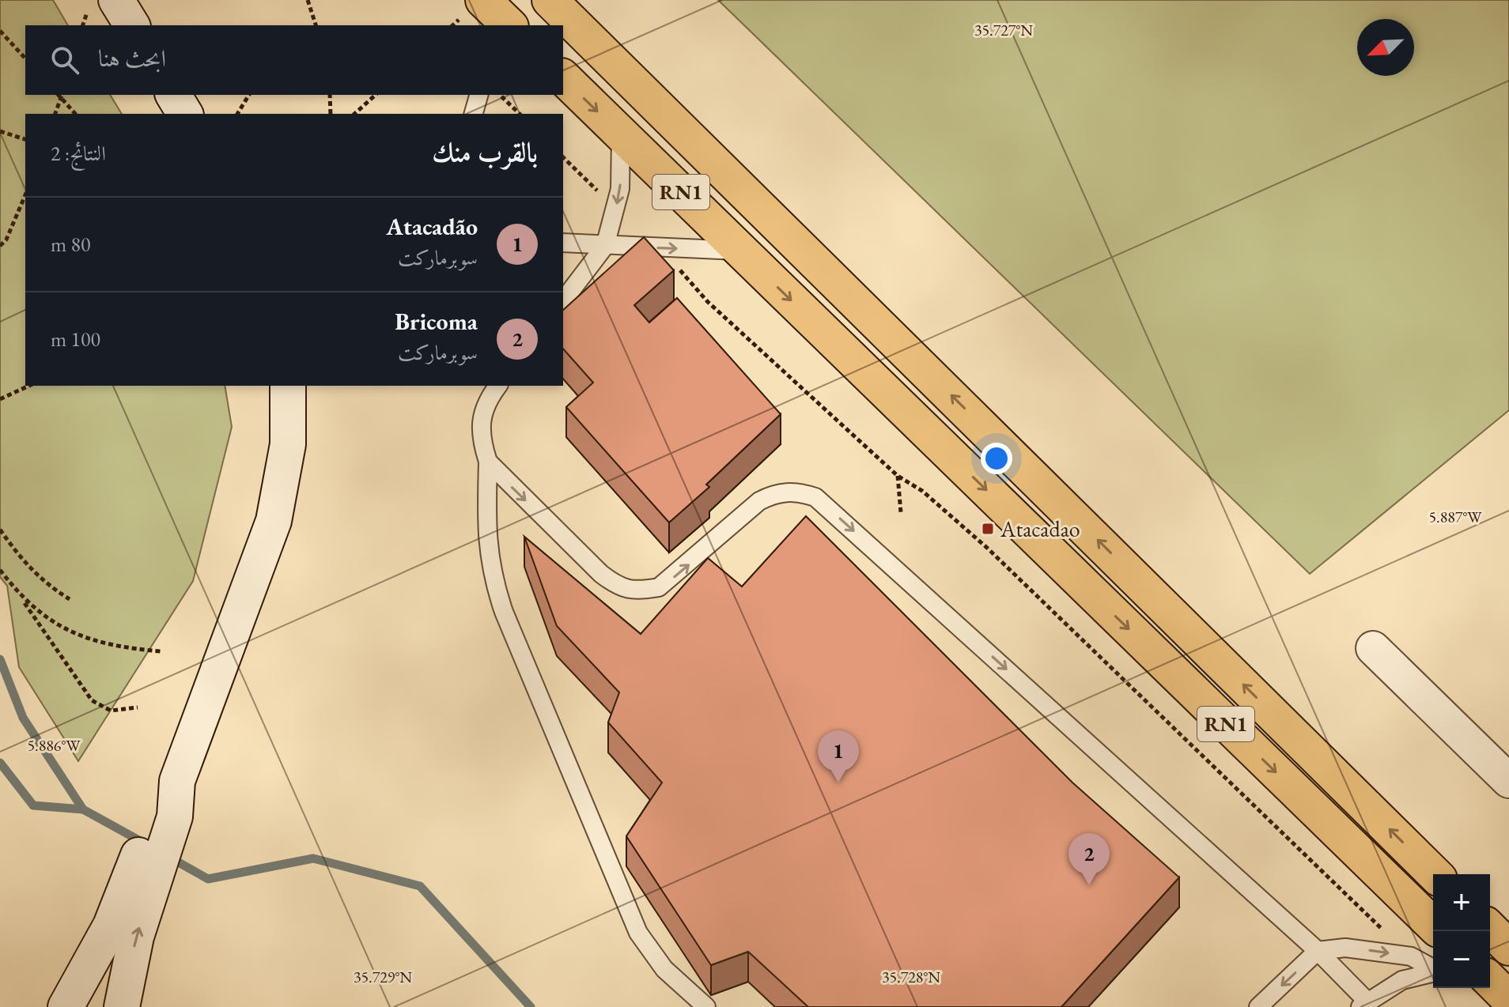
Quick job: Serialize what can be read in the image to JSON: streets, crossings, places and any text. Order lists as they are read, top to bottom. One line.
{"streets":{"highway":["RN1"]},"places":{"transit":["Atacadao"]},"north":"bottom left","page":{"search":"ابحث هنا","heading":["بالقرب منك","النتائج: 2"],"list":[{"mark":"1","name":"Atacadão","note":"سوبرماركت","value":"80 m"},{"mark":"2","name":"Bricoma","note":"سوبرماركت","value":"100 m"}],"pins":["1","2"],"map_buttons":["+","−"]},"coordinates":["35.727°N","5.887°W","5.886°W","35.729°N","35.728°N"]}
